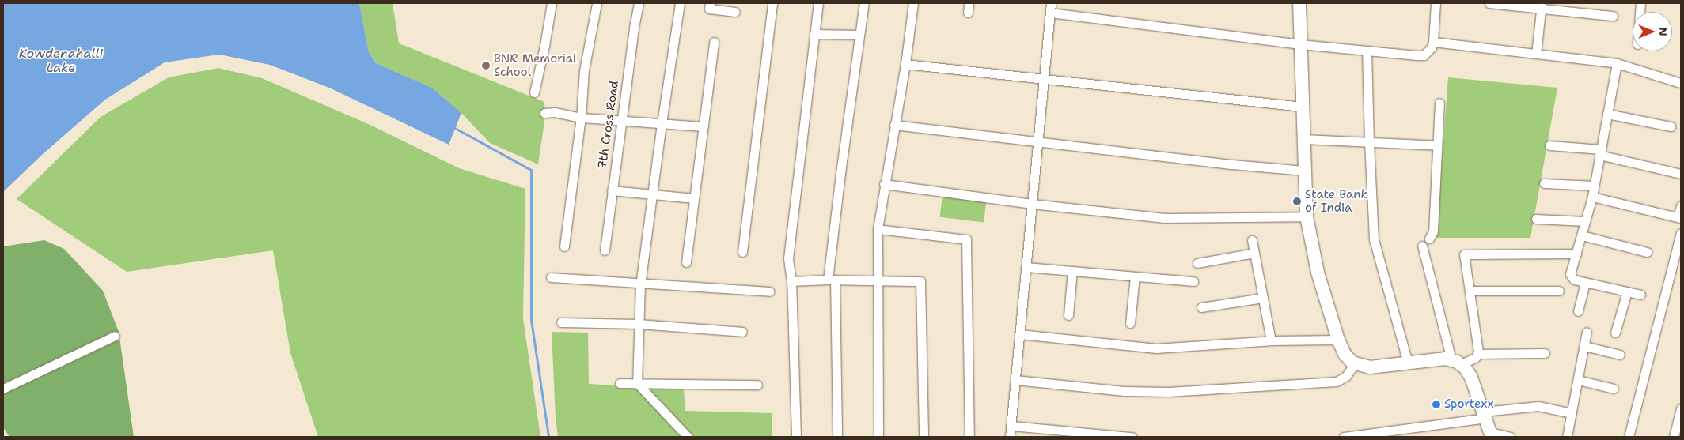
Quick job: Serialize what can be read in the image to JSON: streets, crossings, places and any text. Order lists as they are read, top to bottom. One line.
{"streets":{"street":["7th Cross Road"]},"water":["Kowdenahalli Lake"],"places":["BNR Memorial School","State Bank of India","Sportexx"],"north":"right"}
